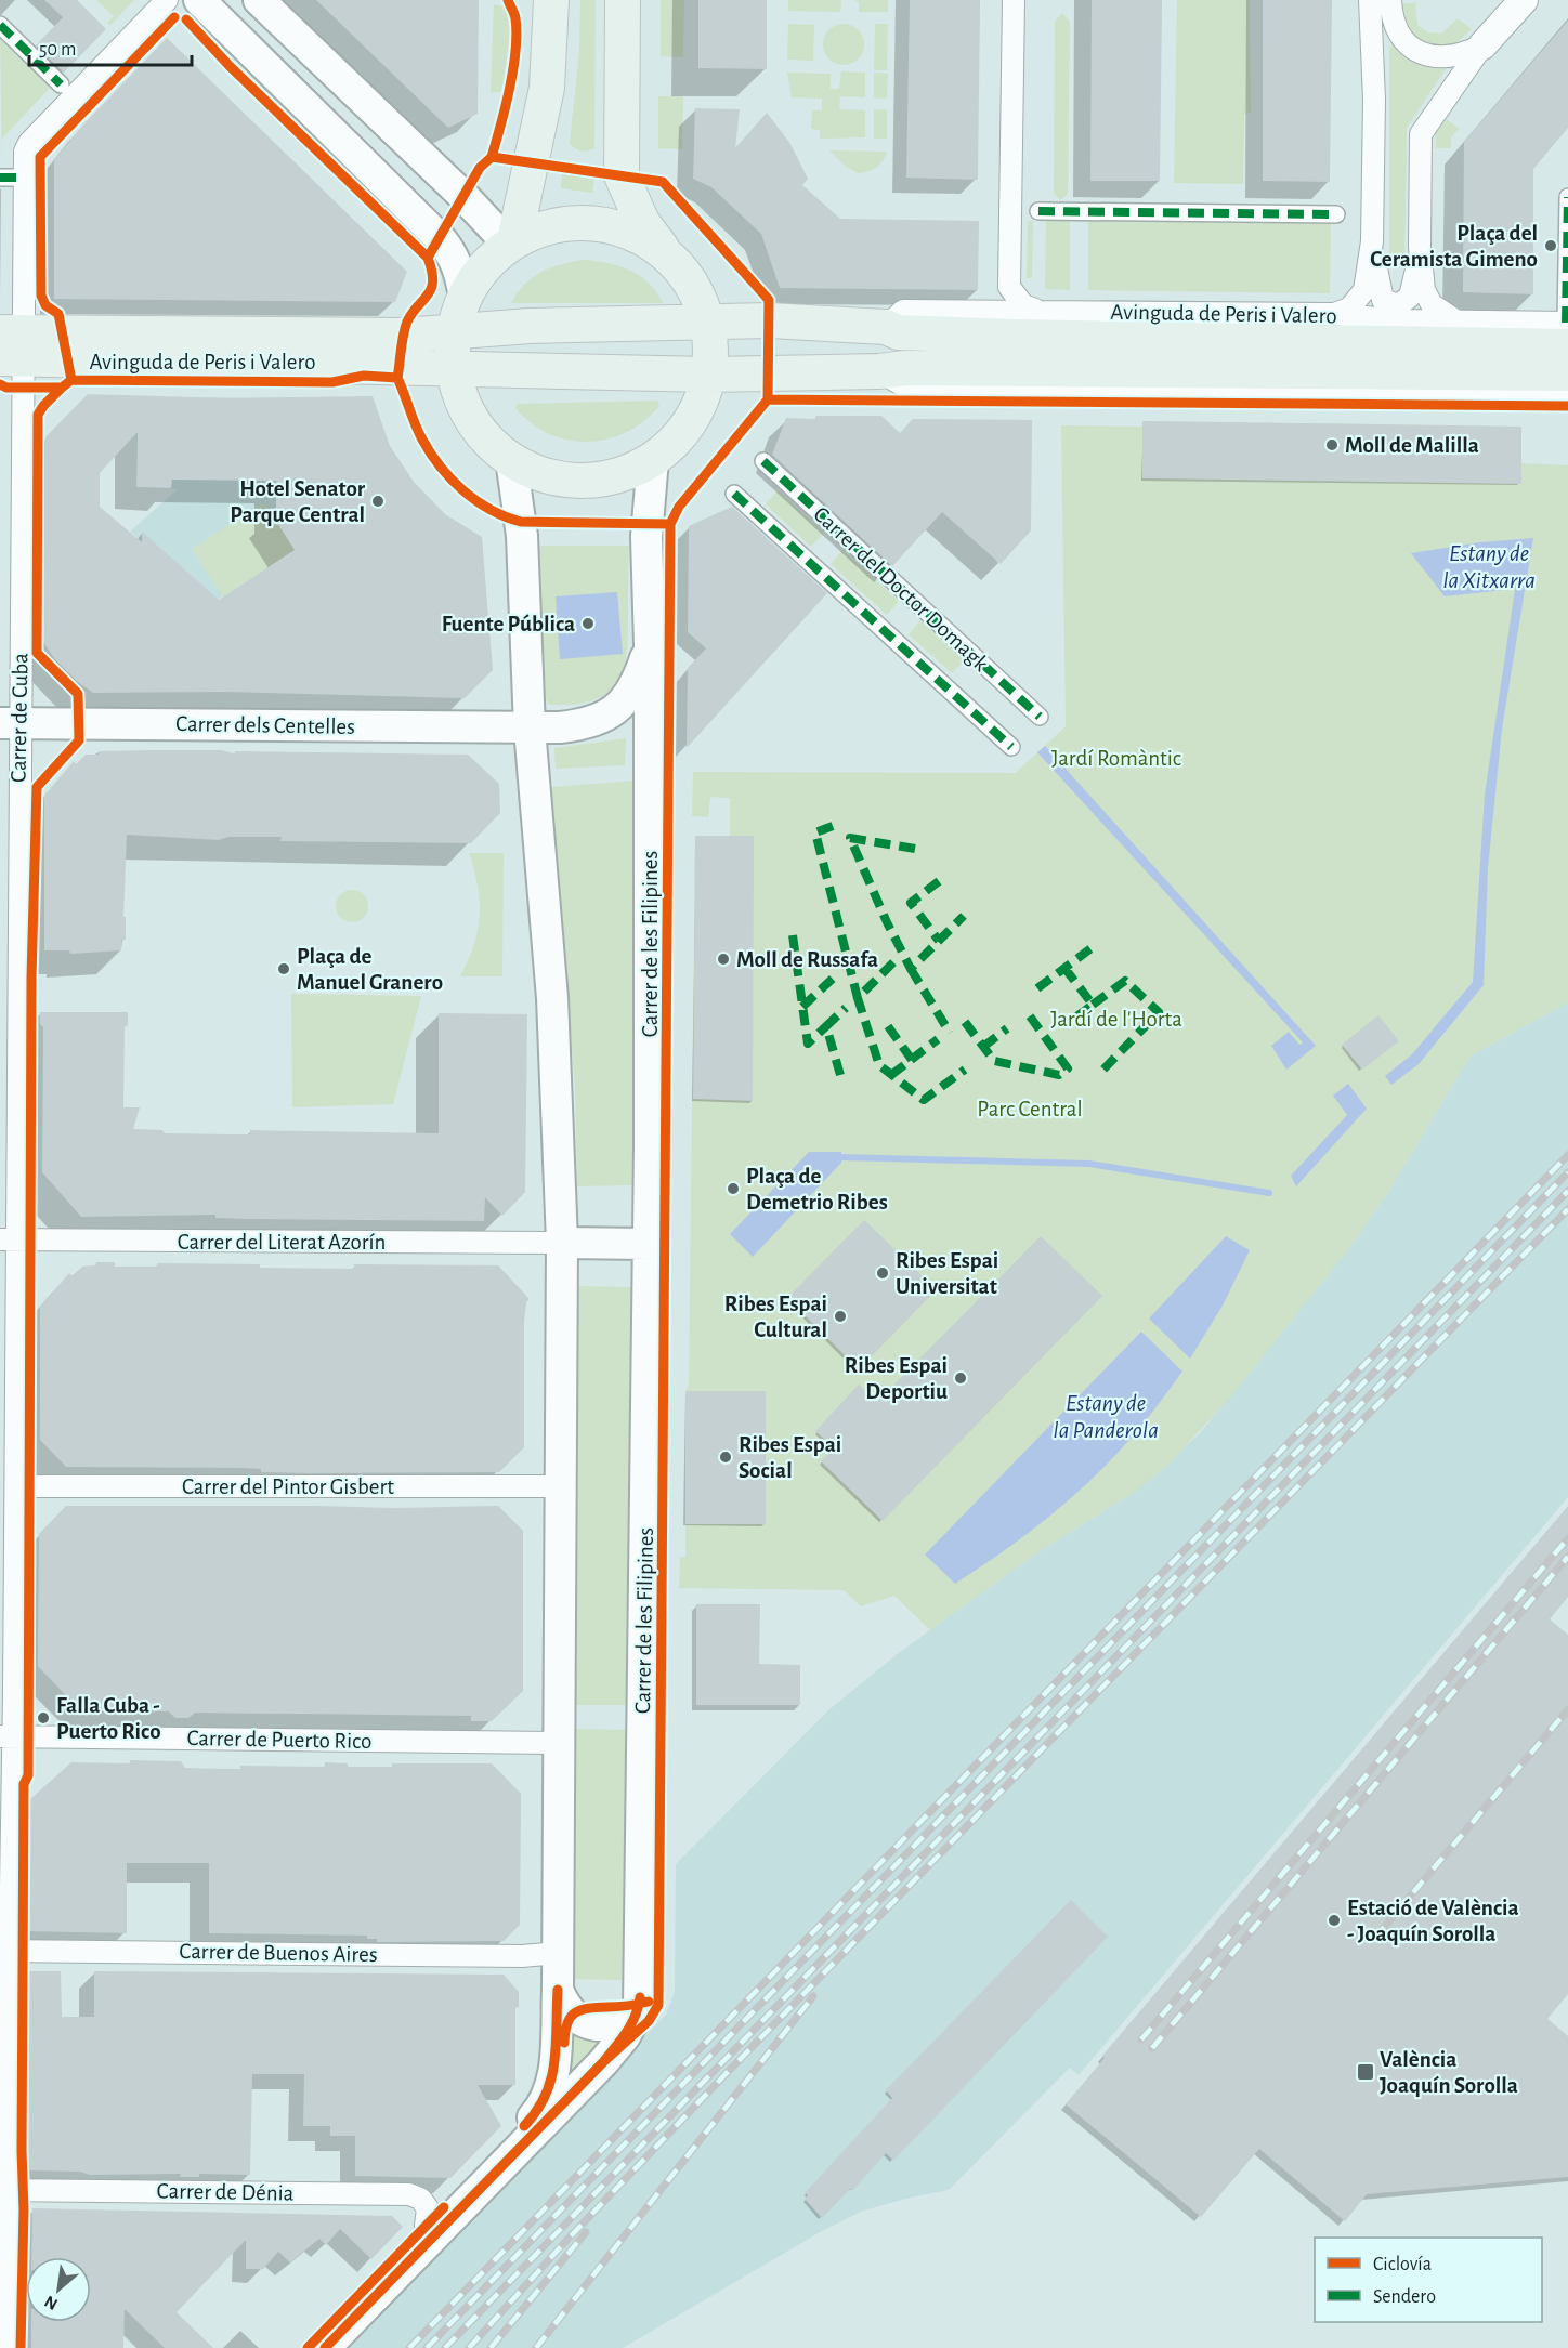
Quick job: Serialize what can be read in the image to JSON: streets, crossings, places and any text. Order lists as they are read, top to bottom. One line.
{"streets":{"main road":["Avinguda de Peris i Valero","Carrer dels Centelles","Carrer de les Filipines"],"street":["Carrer del Doctor Domagk","Carrer de Cuba","Carrer del Literat Azorín","Carrer del Pintor Gisbert","Carrer de Puerto Rico","Carrer de Buenos Aires","Carrer de Dénia"]},"crossings":[["Avinguda de Peris i Valero","Carrer de Cuba"],["Carrer de Cuba","Carrer dels Centelles"],["Carrer de Cuba","Carrer del Literat Azorín"],["Carrer de Cuba","Carrer del Pintor Gisbert"],["Carrer de Cuba","Carrer de Puerto Rico"],["Carrer de Cuba","Carrer de Buenos Aires"],["Carrer de Cuba","Carrer de Dénia"],["Carrer dels Centelles","Carrer de les Filipines"]],"water":["Estany de la Xitxarra","Estany de la Panderola"],"parks":["Jardí Romàntic","Jardí de l'Horta","Parc Central"],"places":{"other":["Plaça del Ceramista Gimeno","Moll de Malilla","Hotel Senator Parque Central","Fuente Pública","Moll de Russafa","Plaça de Manuel Granero","Plaça de Demetrio Ribes","Ribes Espai Universitat","Ribes Espai Cultural","Ribes Espai Deportiu","Ribes Espai Social","Falla Cuba - Puerto Rico","Estació de València - Joaquín Sorolla"],"transit":["València Joaquín Sorolla"]},"legend":["Ciclovía","Sendero"],"scale_bar":"50 m","north":"bottom left"}
